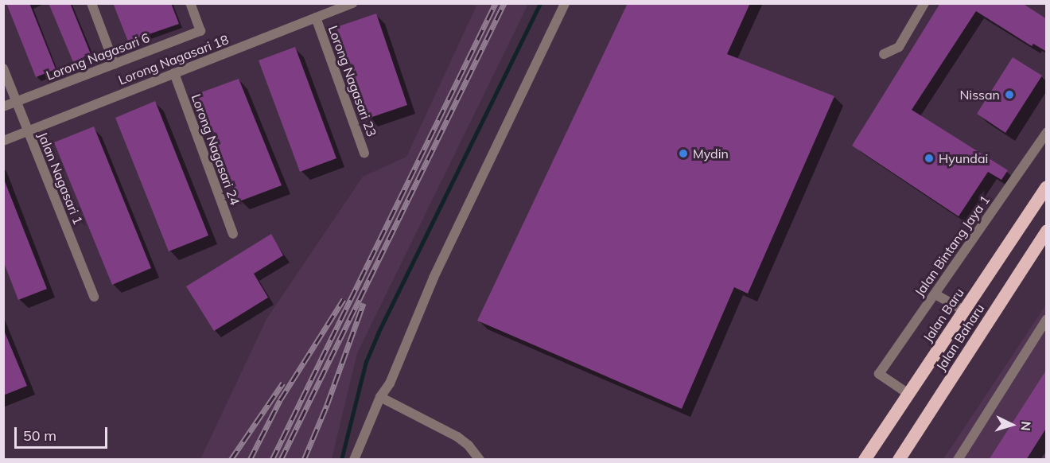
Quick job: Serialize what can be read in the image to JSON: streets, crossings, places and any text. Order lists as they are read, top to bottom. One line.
{"streets":{"highway":["Jalan Baru","Jalan Baharu"],"street":["Lorong Nagasari 6","Lorong Nagasari 18","Lorong Nagasari 23","Lorong Nagasari 24","Jalan Nagasari 1","Jalan Bintang Jaya 1"]},"crossings":[["Lorong Nagasari 6","Jalan Nagasari 1"],["Lorong Nagasari 18","Lorong Nagasari 23"],["Lorong Nagasari 18","Lorong Nagasari 24"],["Lorong Nagasari 18","Jalan Nagasari 1"],["Jalan Bintang Jaya 1","Jalan Baru"]],"places":["Nissan","Mydin","Hyundai"],"scale_bar":"50 m","north":"right"}
